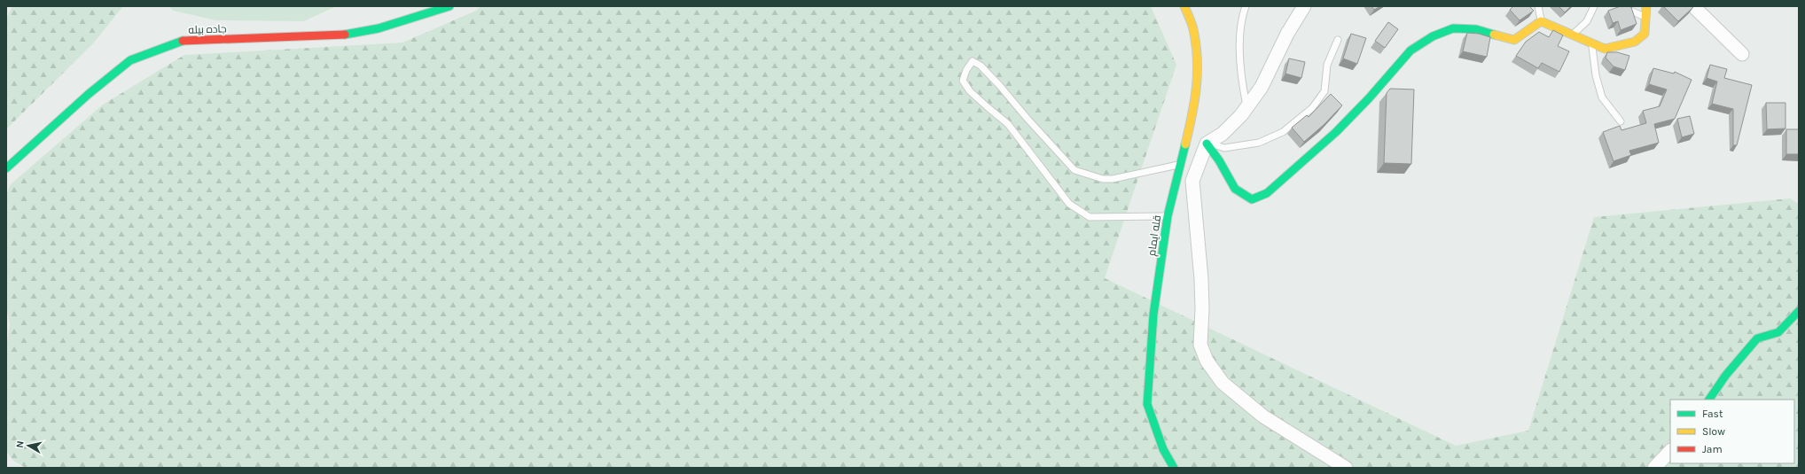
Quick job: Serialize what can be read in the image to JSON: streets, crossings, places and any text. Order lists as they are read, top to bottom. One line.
{"streets":{"street":["جاده بیله","قله ایمام"]},"legend":["Fast","Slow","Jam"],"north":"left"}
